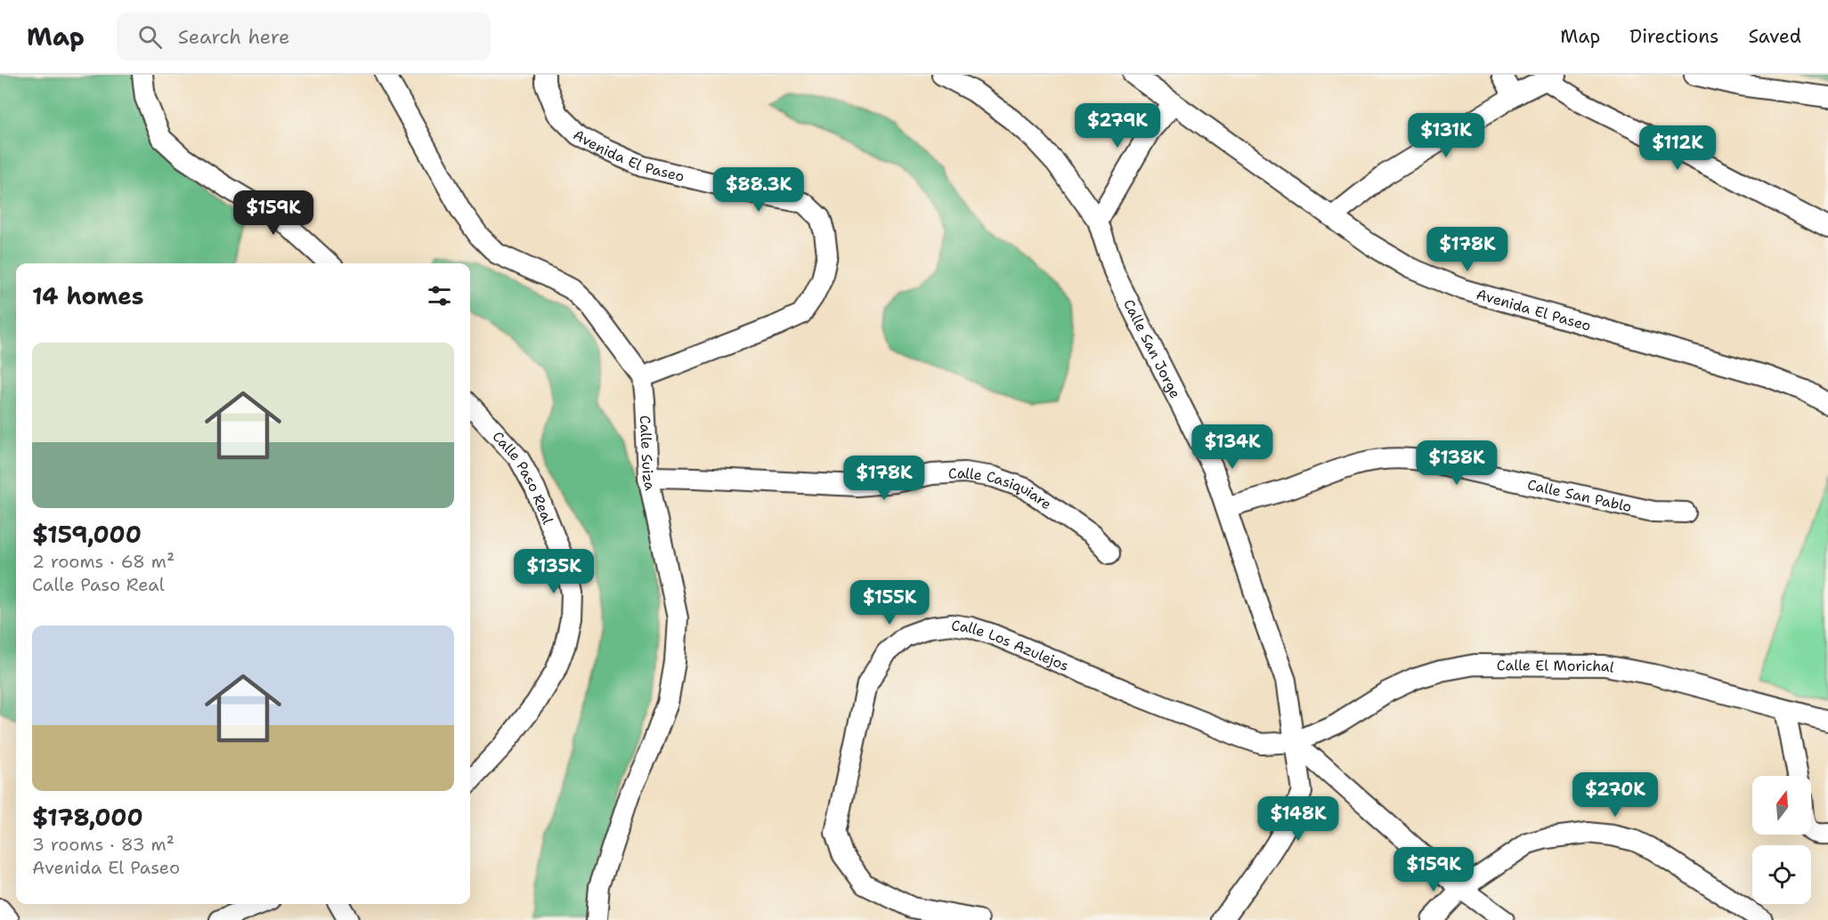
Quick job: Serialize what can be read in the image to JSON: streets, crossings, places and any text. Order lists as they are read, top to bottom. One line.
{"streets":{"street":["Avenida El Paseo","Calle San Jorge","Calle Suiza","Calle Paso Real","Calle Casiquiare","Calle San Pablo","Calle Los Azulejos","Calle El Morichal"]},"crossings":[["Avenida El Paseo","Calle Suiza"],["Calle San Jorge","Calle San Pablo"],["Calle San Jorge","Calle Los Azulejos"],["Calle San Jorge","Calle El Morichal"],["Calle Suiza","Calle Casiquiare"],["Calle Los Azulejos","Calle El Morichal"]],"north":"top","page":{"header":"Map","search":"Search here","nav":["Map","Directions","Saved"],"price":["$279K","$131K","$112K","$88.3K","$159K","$178K","$134K","$138K","$178K","$135K","$155K","$270K","$148K","$159K"],"heading":"14 homes","list":[{"name":"$159,000","note":"2 rooms · 68 m² · Calle Paso Real"},{"name":"$178,000","note":"3 rooms · 83 m² · Avenida El Paseo"}]}}
